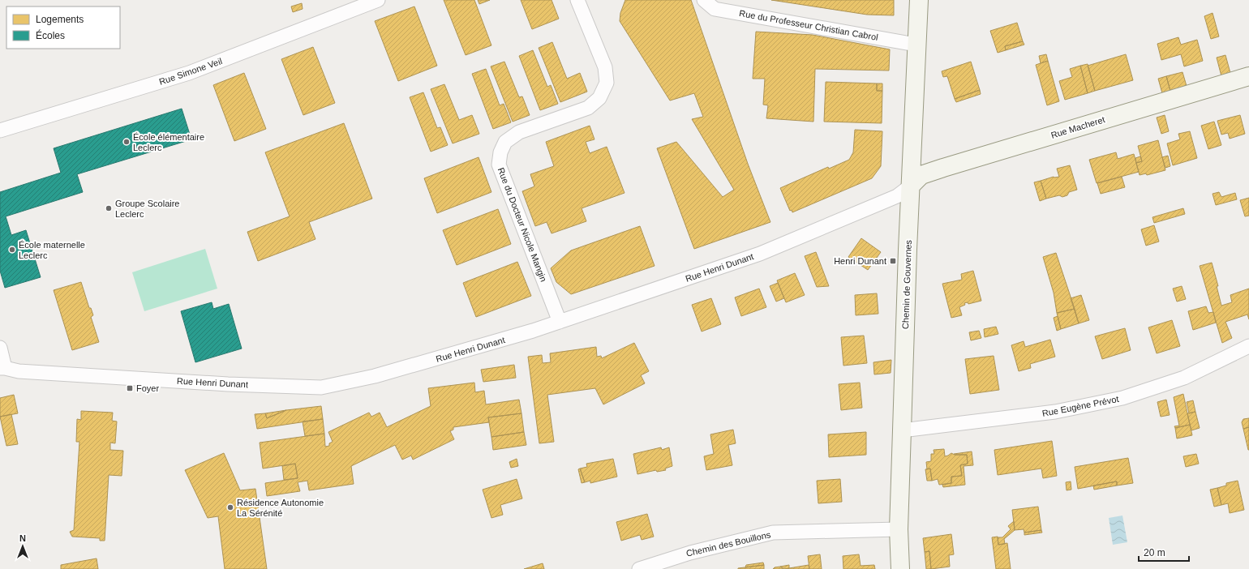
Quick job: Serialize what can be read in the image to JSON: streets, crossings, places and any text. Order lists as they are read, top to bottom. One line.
{"streets":{"street":["Rue du Professeur Christian Cabrol","Rue Simone Veil","Rue Macheret","Rue du Docteur Nicole Mangin","Rue Henri Dunant","Chemin de Gouvernes","Rue Eugène Prévot","Chemin des Bouillons"]},"crossings":[["Rue du Professeur Christian Cabrol","Chemin de Gouvernes"],["Rue Macheret","Rue Henri Dunant"],["Rue Macheret","Chemin de Gouvernes"],["Rue du Docteur Nicole Mangin","Rue Henri Dunant"],["Rue Henri Dunant","Chemin de Gouvernes"],["Chemin de Gouvernes","Rue Eugène Prévot"],["Chemin de Gouvernes","Chemin des Bouillons"]],"places":{"other":["École élémentaire Leclerc","Groupe Scolaire Leclerc","École maternelle Leclerc","Résidence Autonomie La Sérénité"],"transit":["Henri Dunant","Foyer"]},"legend":["Logements","Écoles"],"scale_bar":"20 m","north":"top"}
